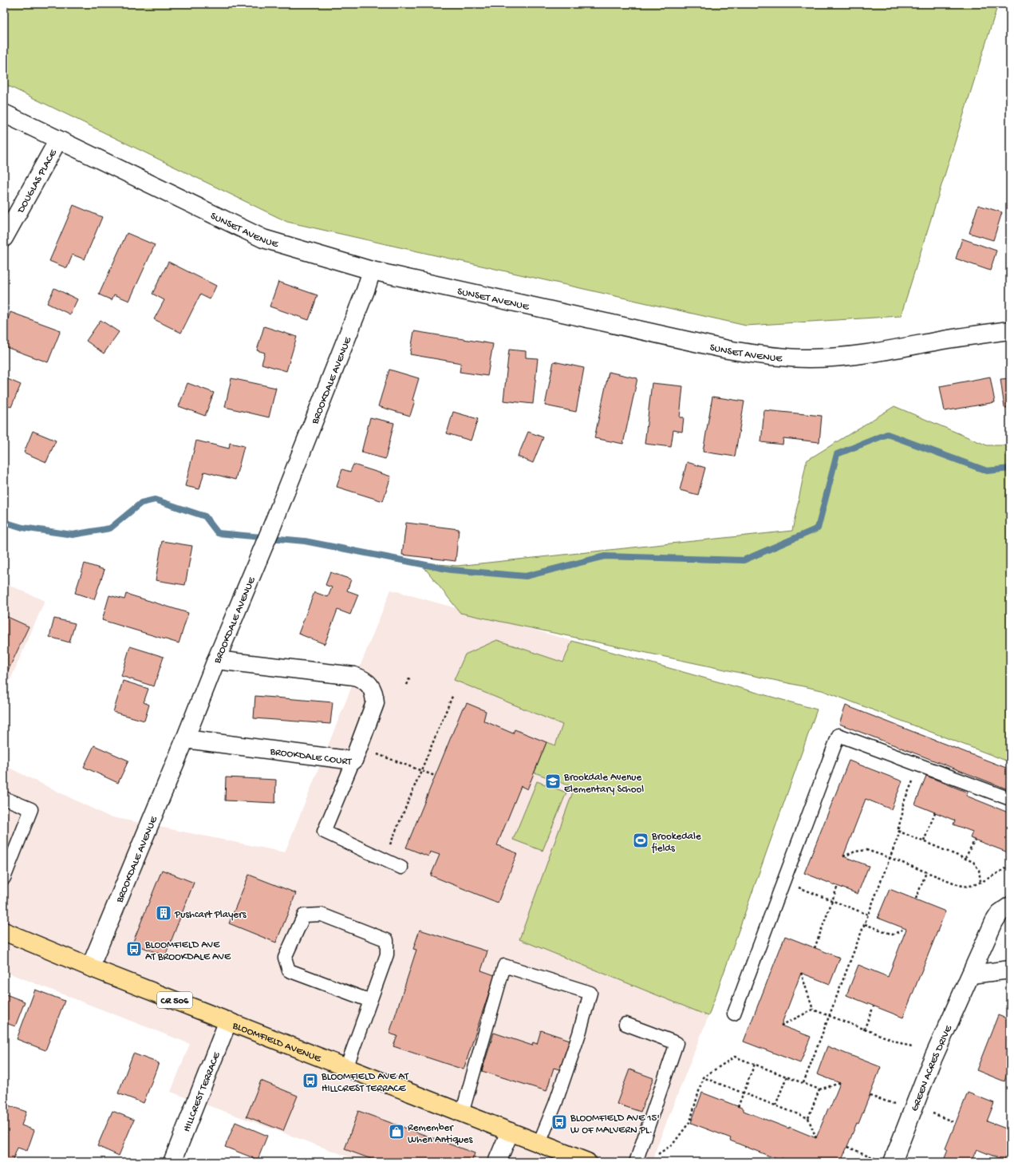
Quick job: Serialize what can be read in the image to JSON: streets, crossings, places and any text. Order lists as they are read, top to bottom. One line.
{"streets":{"main road":["CR 506","BLOOMFIELD AVENUE"],"street":["DOUGLAS PLACE","SUNSET AVENUE","BROOKDALE AVENUE","BROOKDALE COURT","GREEN ACRES DRIVE","HILLCREST TERRACE"]},"crossings":[["DOUGLAS PLACE","SUNSET AVENUE"],["SUNSET AVENUE","BROOKDALE AVENUE"],["BROOKDALE AVENUE","BROOKDALE COURT"],["BROOKDALE AVENUE","BLOOMFIELD AVENUE"],["BLOOMFIELD AVENUE","HILLCREST TERRACE"]],"places":{"school or university":["Brookdale Avenue Elementary School"],"sports":["Brookedale fields"],"building":["Pushcart Players"],"bus stop":["BLOOMFIELD AVE AT BROOKDALE AVE","BLOOMFIELD AVE AT HILLCREST TERRACE","BLOOMFIELD AVE 15' W OF MALVERN PL."],"shop":["Remember When Antiques"]}}
